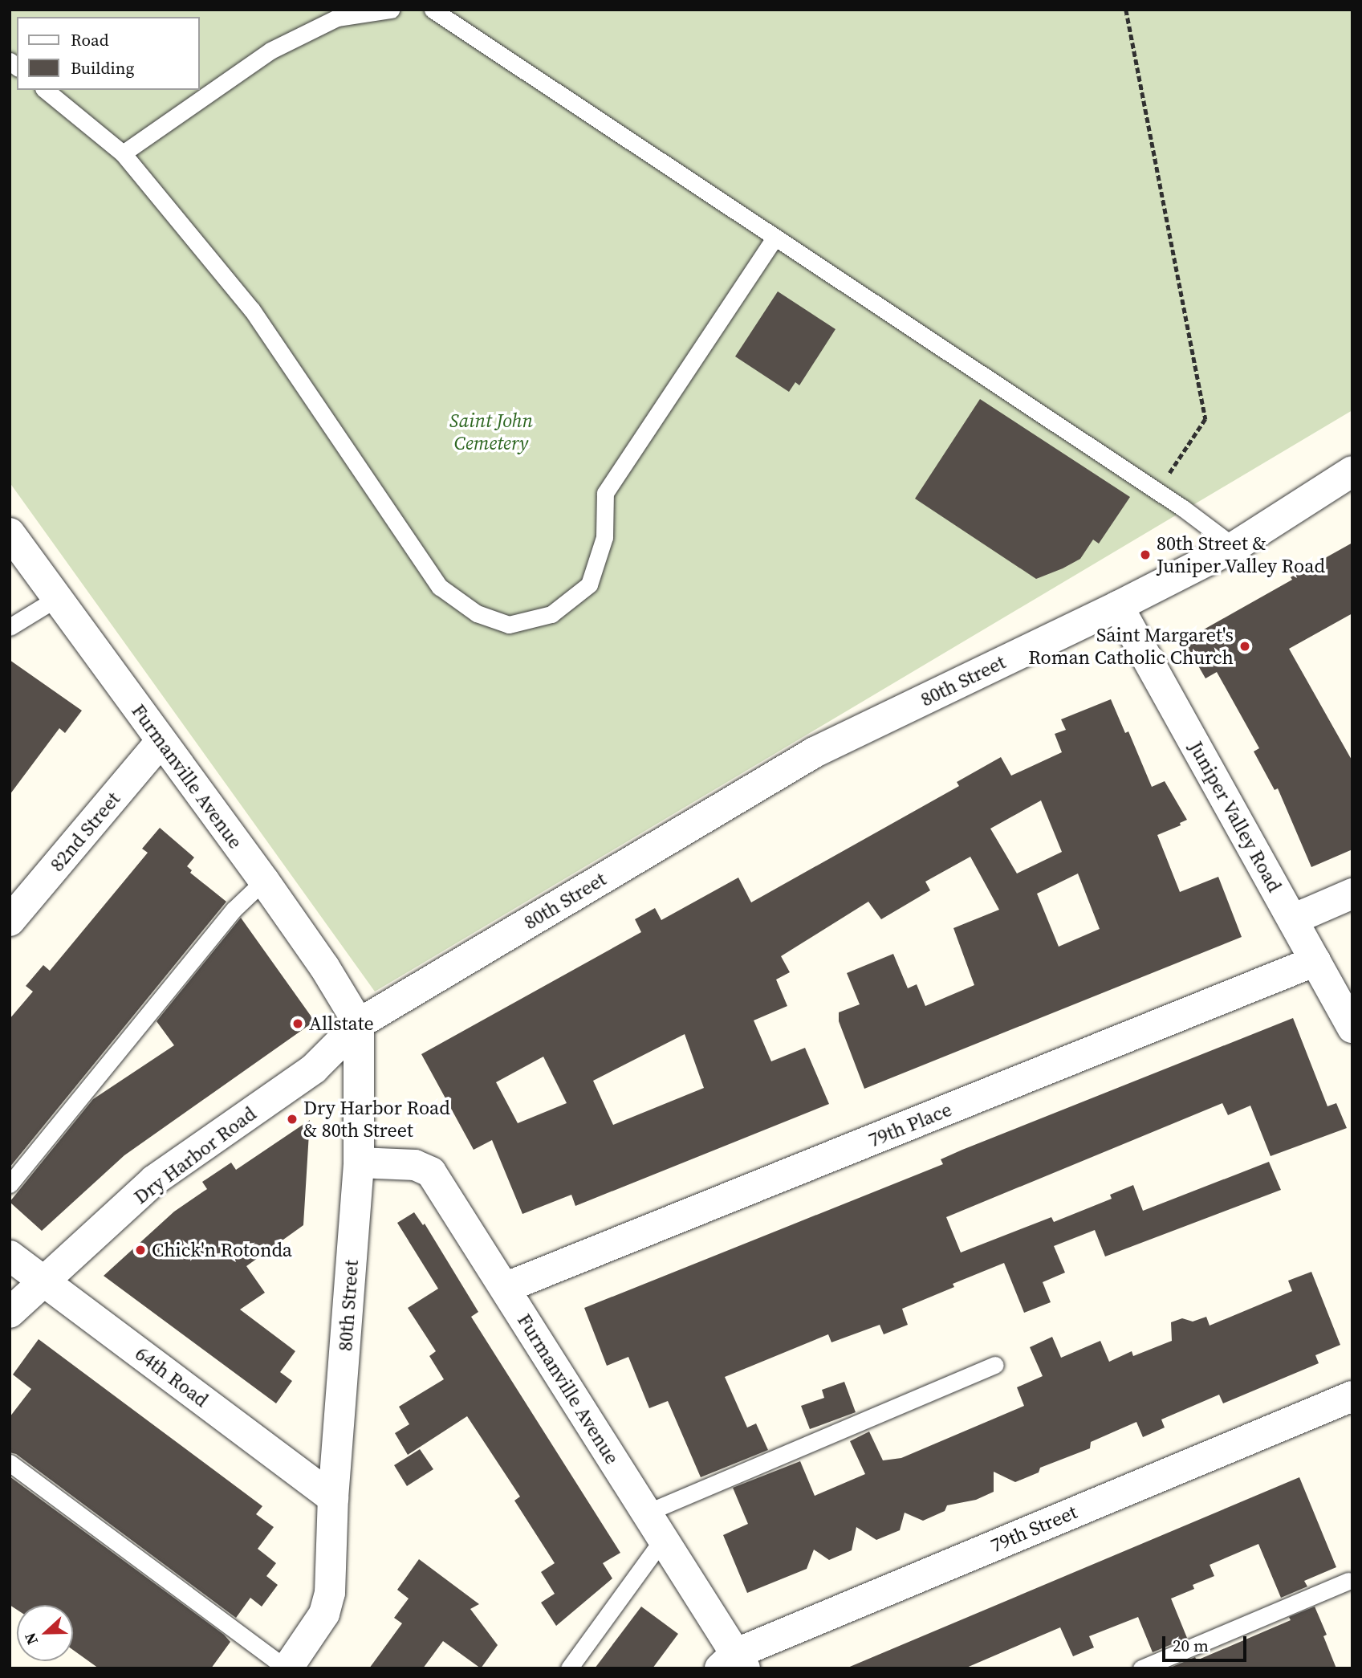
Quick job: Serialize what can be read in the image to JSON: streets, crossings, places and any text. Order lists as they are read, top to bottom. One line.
{"streets":{"street":["80th Street","Furmanville Avenue","Juniper Valley Road","82nd Street","79th Place","Dry Harbor Road","64th Road","79th Street"]},"crossings":[["80th Street","Furmanville Avenue"],["80th Street","Juniper Valley Road"],["80th Street","Dry Harbor Road"],["80th Street","64th Road"],["Furmanville Avenue","82nd Street"],["Furmanville Avenue","79th Place"],["Furmanville Avenue","Dry Harbor Road"],["Furmanville Avenue","79th Street"],["Juniper Valley Road","79th Place"],["Dry Harbor Road","64th Road"]],"parks":["Saint John Cemetery"],"places":["80th Street & Juniper Valley Road","Saint Margaret's Roman Catholic Church","Allstate","Dry Harbor Road & 80th Street","Chick'n Rotonda"],"legend":["Road","Building"],"scale_bar":"20 m","north":"left"}
